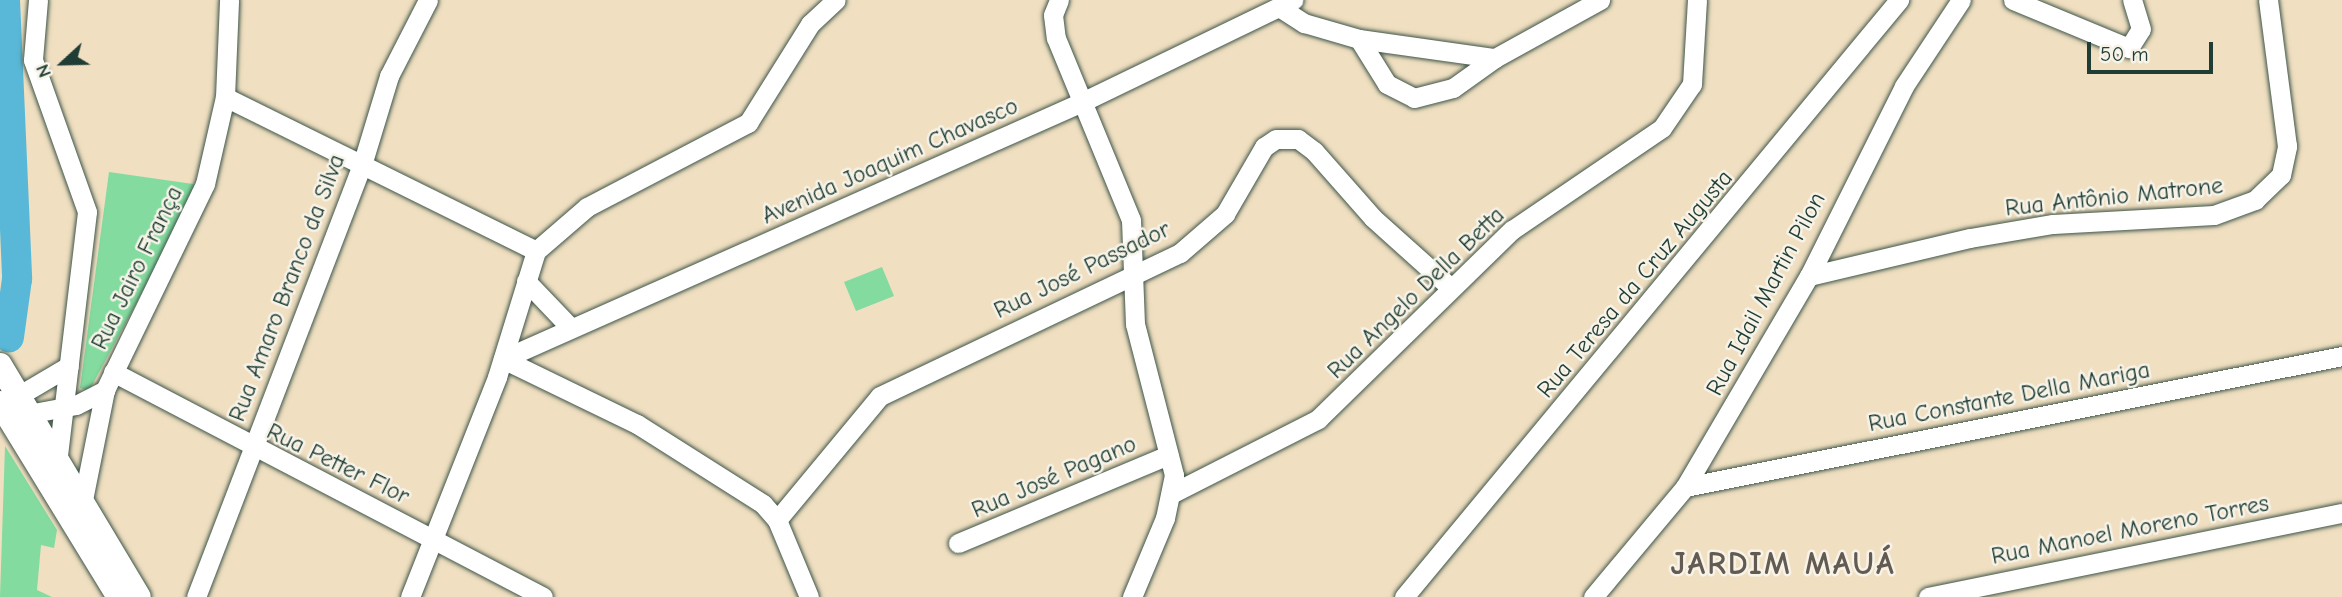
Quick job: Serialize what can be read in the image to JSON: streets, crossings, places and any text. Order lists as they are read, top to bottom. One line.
{"streets":{"street":["Avenida Joaquim Chavasco","Rua Antônio Matrone","Rua Jairo França","Rua José Passador","Rua Teresa da Cruz Augusta","Rua Amaro Branco da Silva","Rua Angelo Della Betta","Rua Idail Martin Pilon","Rua Constante Della Mariga","Rua Petter Flor","Rua José Pagano","Rua Manoel Moreno Torres"]},"crossings":[["Rua Antônio Matrone","Rua Idail Martin Pilon"],["Rua Jairo França","Rua Petter Flor"],["Rua José Passador","Rua Angelo Della Betta"],["Rua Amaro Branco da Silva","Rua Petter Flor"],["Rua Idail Martin Pilon","Rua Constante Della Mariga"]],"districts":["JARDIM MAUÁ"],"scale_bar":"50 m","north":"left"}
